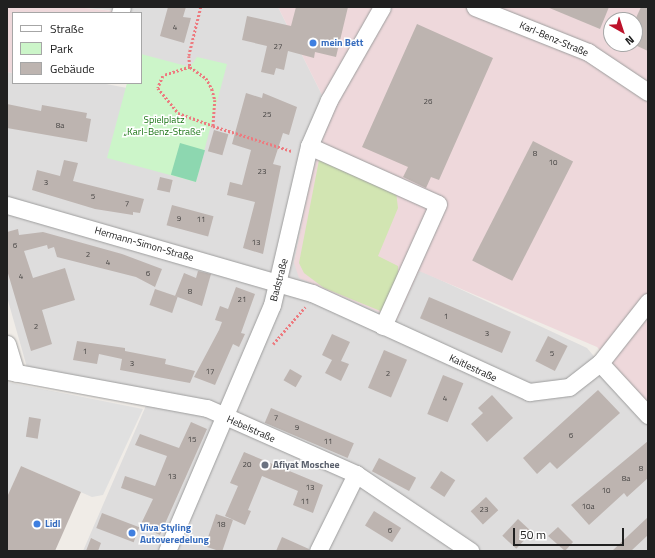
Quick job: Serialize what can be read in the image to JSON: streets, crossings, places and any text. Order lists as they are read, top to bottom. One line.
{"streets":{"street":["Karl-Benz-Straße","Hermann-Simon-Straße","Badstraße","Kaitlestraße","Hebelstraße"]},"crossings":[["Hermann-Simon-Straße","Badstraße"],["Hermann-Simon-Straße","Kaitlestraße"],["Badstraße","Kaitlestraße"],["Badstraße","Hebelstraße"]],"parks":["Spielplatz „Karl-Benz-Straße“"],"places":["mein Bett","Afiyat Moschee","Lidl","Viva Styling Autoveredelung"],"house_numbers":["4","27","26","25","8a","8","10","23","3","5","7","9","11","13","6","2","4","6","4","8","21","1","2","3","1","5","3","17","2","4","7","9","6","15","11","20","8","13","8a","13","10","11","10a","23","18","6"],"legend":["Straße","Park","Gebäude"],"scale_bar":"50 m","north":"bottom right"}
